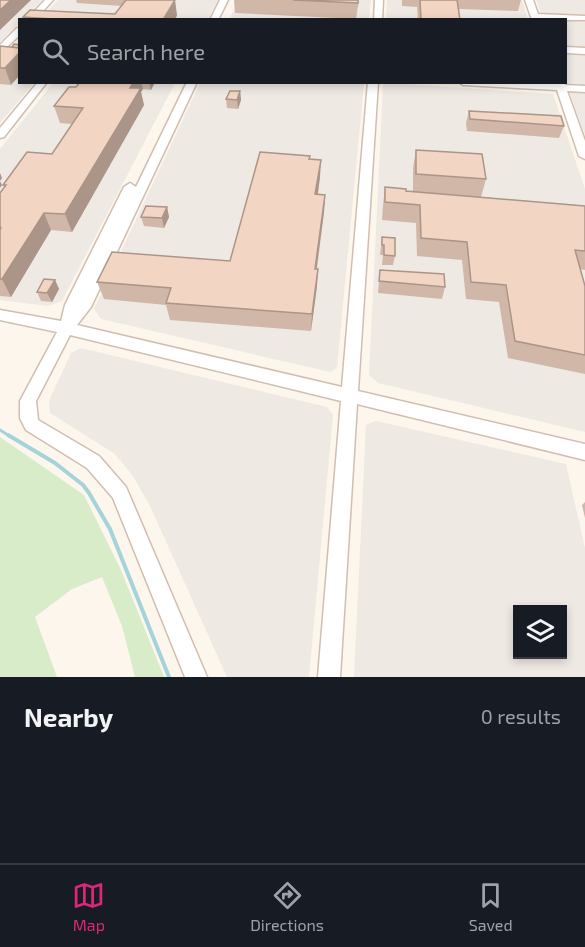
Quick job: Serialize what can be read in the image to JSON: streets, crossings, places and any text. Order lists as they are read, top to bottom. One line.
{"page":{"search":"Search here","heading":["Nearby","0 results"],"nav":["Map","Directions","Saved"]}}
